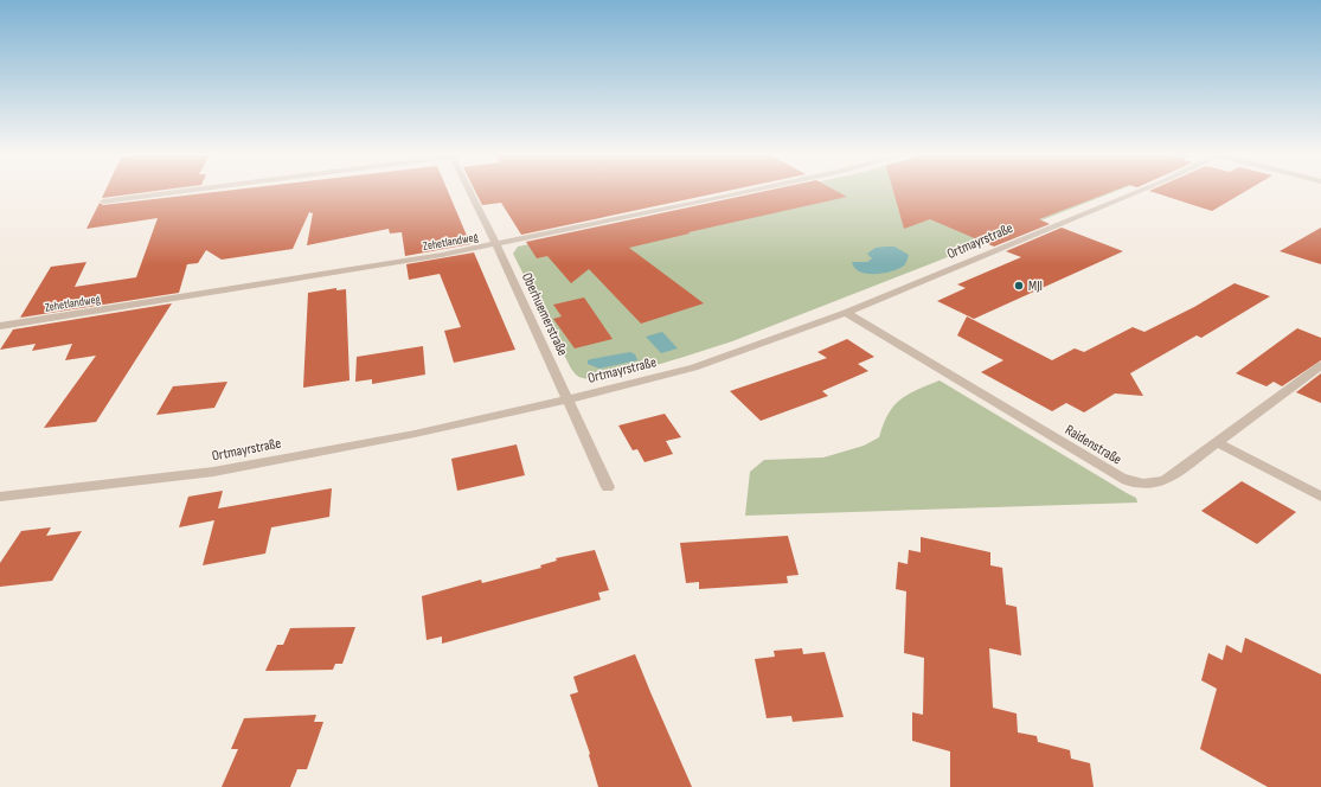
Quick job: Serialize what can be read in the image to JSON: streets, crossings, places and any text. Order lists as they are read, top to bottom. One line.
{"streets":{"street":["Zehetlandweg","Ortmayrstraße","Oberhuemerstraße","Raidenstraße"]},"crossings":[["Zehetlandweg","Oberhuemerstraße"],["Ortmayrstraße","Oberhuemerstraße"],["Ortmayrstraße","Raidenstraße"]],"places":["MJI"]}
